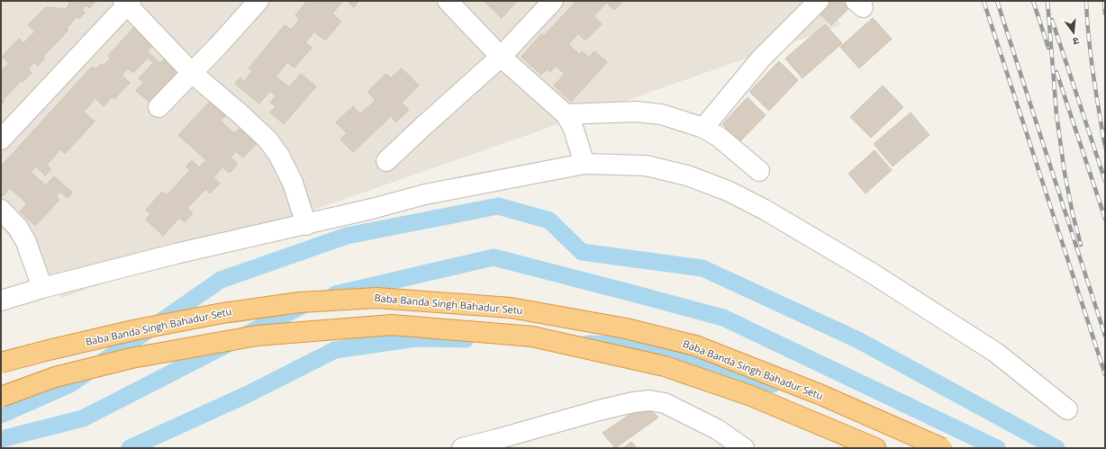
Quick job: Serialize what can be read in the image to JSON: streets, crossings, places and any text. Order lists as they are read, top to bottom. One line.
{"streets":{"highway":["Baba Banda Singh Bahadur Setu"]},"north":"bottom"}
